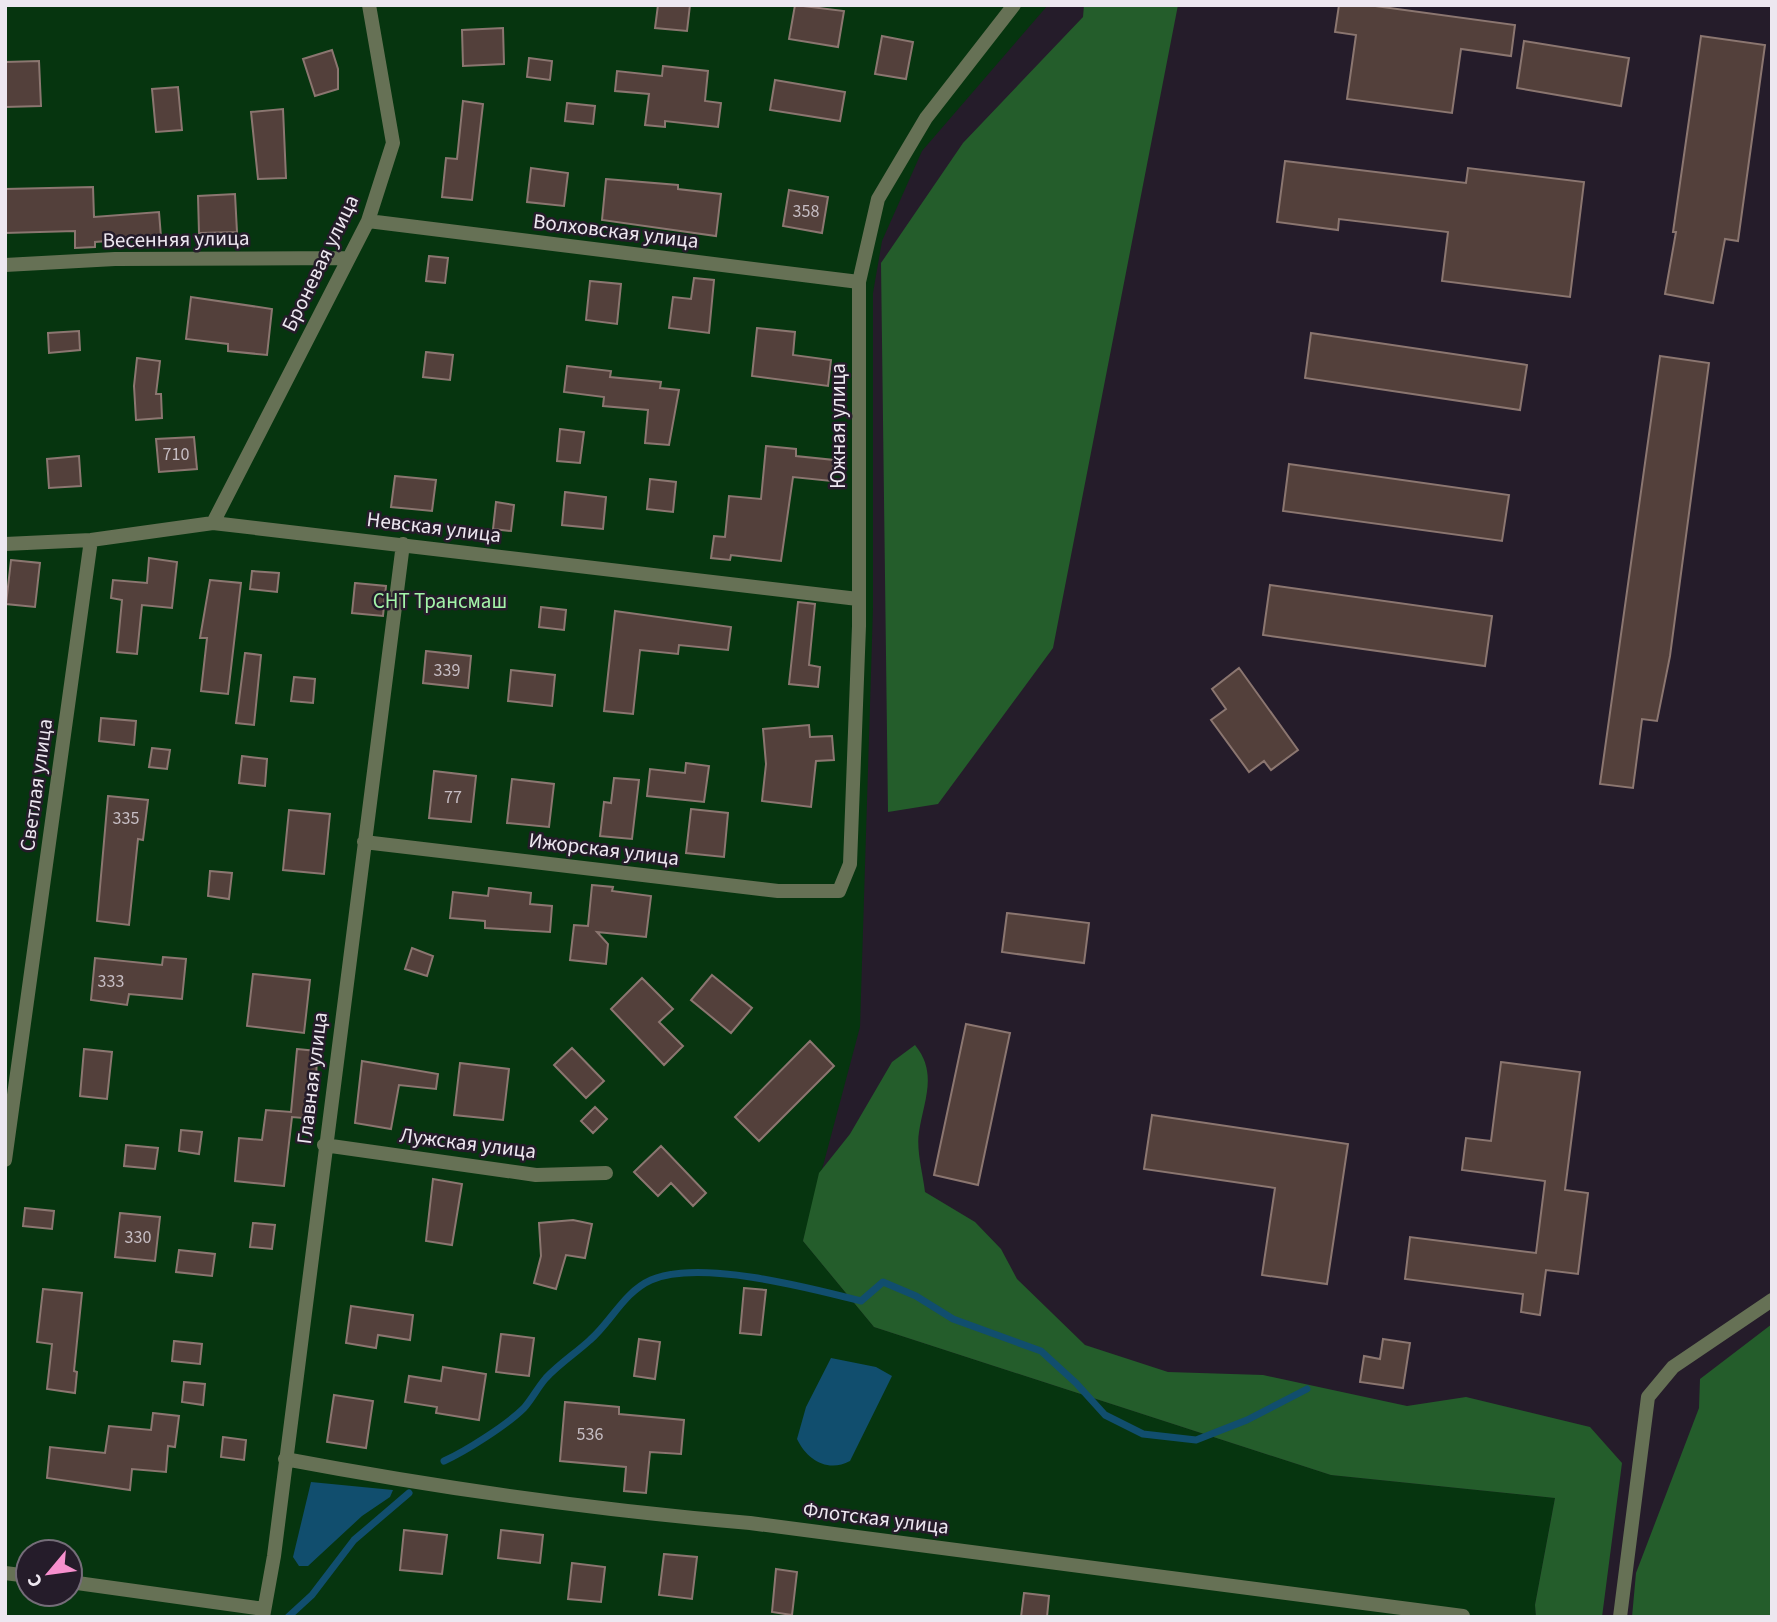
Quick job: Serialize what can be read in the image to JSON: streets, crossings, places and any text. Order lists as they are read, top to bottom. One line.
{"streets":{"street":["Волховская улица","Весенняя улица","Броневая улица","Южная улица","Невская улица","Светлая улица","Ижорская улица","Главная улица","Лужская улица","Флотская улица"]},"crossings":[["Волховская улица","Броневая улица"],["Волховская улица","Южная улица"],["Весенняя улица","Броневая улица"],["Броневая улица","Невская улица"],["Южная улица","Невская улица"],["Южная улица","Ижорская улица"],["Невская улица","Светлая улица"],["Невская улица","Главная улица"],["Ижорская улица","Главная улица"],["Главная улица","Лужская улица"],["Главная улица","Флотская улица"]],"parks":["СНТ Трансмаш"],"house_numbers":["358","710","339","77","335","333","330","536"],"north":"bottom left"}
